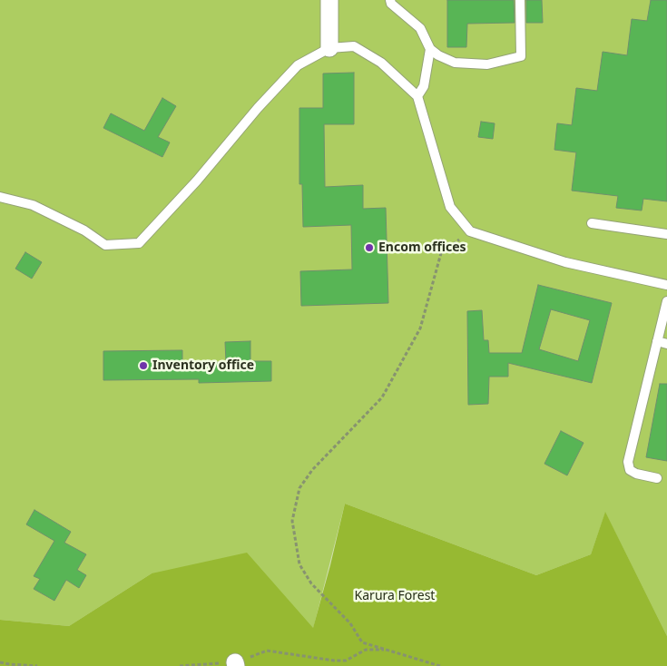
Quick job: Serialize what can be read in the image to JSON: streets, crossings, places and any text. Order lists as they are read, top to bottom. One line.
{"parks":["Karura Forest"],"places":["Encom offices","Inventory office"]}
